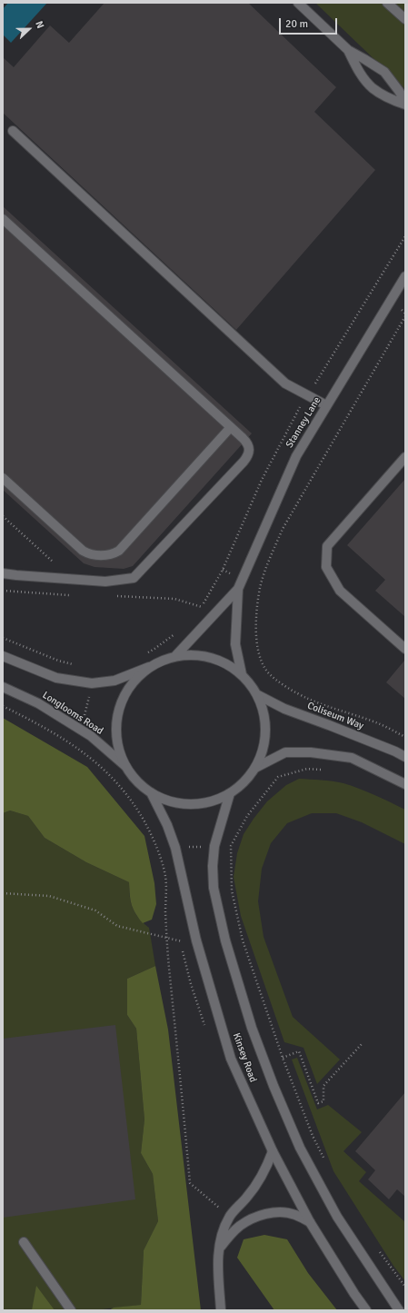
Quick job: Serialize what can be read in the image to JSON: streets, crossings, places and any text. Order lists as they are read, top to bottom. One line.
{"streets":{"main road":["Stanney Lane","Longlooms Road","Coliseum Way","Kinsey Road"]},"crossings":[["Stanney Lane","Longlooms Road"]],"scale_bar":"20 m","north":"right"}
